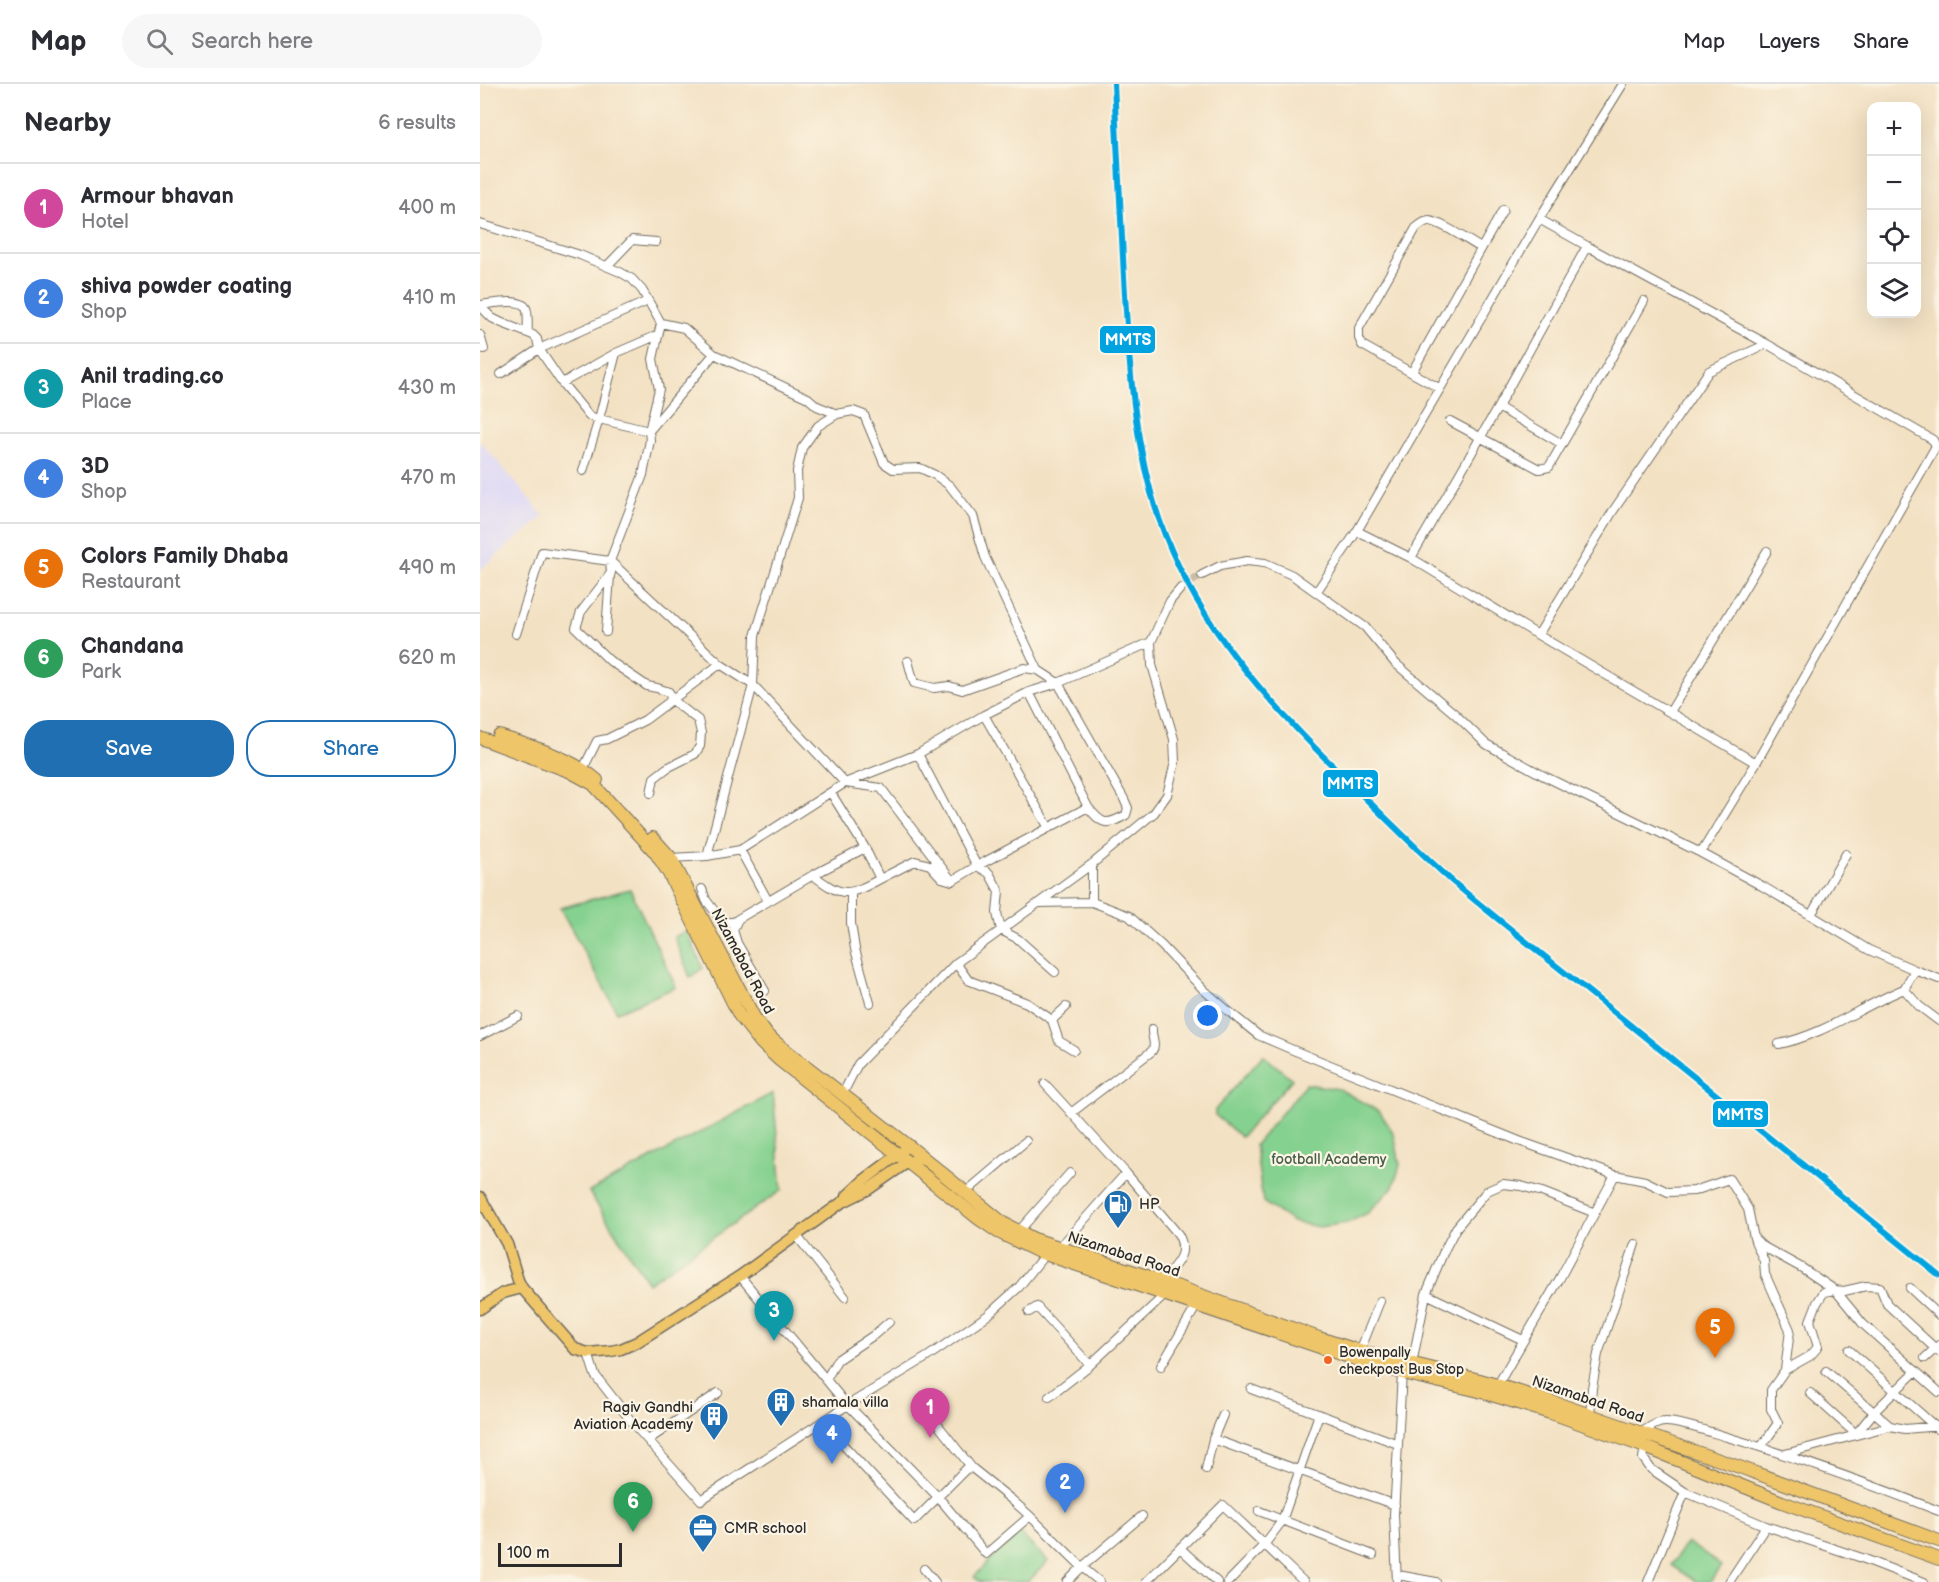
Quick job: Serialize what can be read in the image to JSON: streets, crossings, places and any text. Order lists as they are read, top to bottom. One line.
{"streets":{"highway":["Nizamabad Road"]},"parks":["football Academy"],"places":{"fuel station":["HP"],"other":["Bowenpally checkpost Bus Stop"],"building":["shamala villa","Ragiv Gandhi Aviation Academy"],"office":["CMR school"]},"lines":["transit line MMTS"],"scale_bar":"100 m","page":{"header":"Map","search":"Search here","nav":["Map","Layers","Share"],"heading":["Nearby","6 results"],"map_buttons":["+","−"],"list":[{"mark":"1","name":"Armour bhavan","note":"Hotel","value":"400 m"},{"mark":"2","name":"shiva powder coating","note":"Shop","value":"410 m"},{"mark":"3","name":"Anil trading.co","note":"Place","value":"430 m"},{"mark":"4","name":"3D","note":"Shop","value":"470 m"},{"mark":"5","name":"Colors Family Dhaba","note":"Restaurant","value":"490 m"},{"mark":"6","name":"Chandana","note":"Park","value":"620 m"}],"buttons":["Save","Share"],"pins":["3","5","1","4","2","6"],"scale":"100 m"}}
